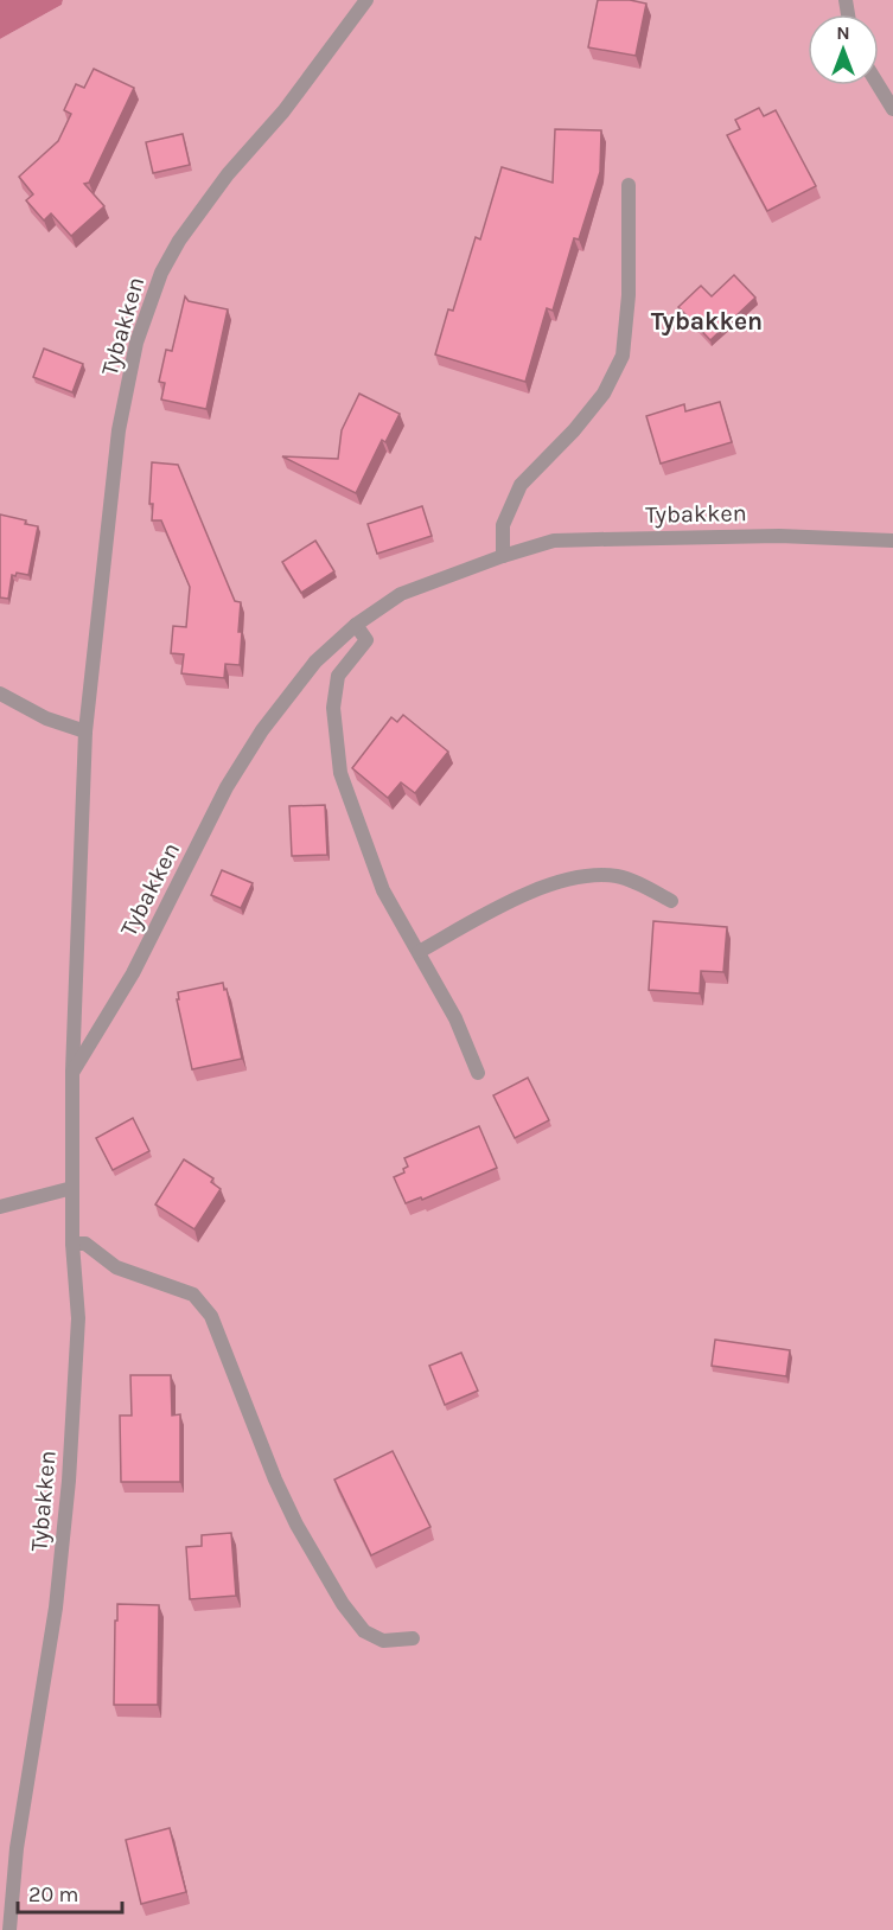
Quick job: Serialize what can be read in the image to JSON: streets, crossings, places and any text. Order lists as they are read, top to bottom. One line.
{"streets":{"street":["Tybakken"]},"districts":["Tybakken"],"scale_bar":"20 m","north":"top"}
